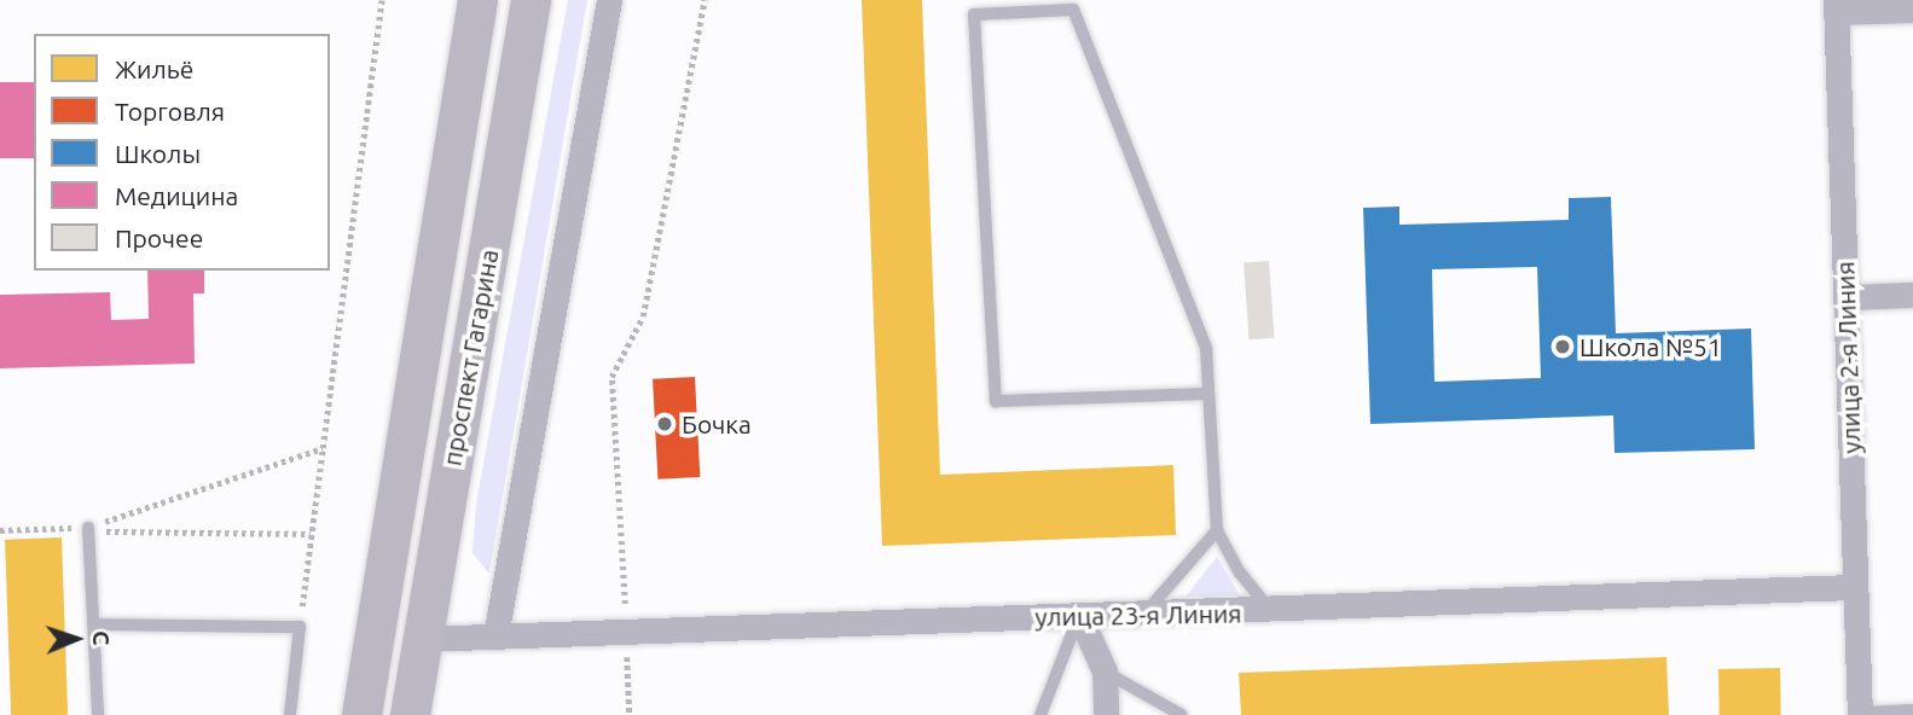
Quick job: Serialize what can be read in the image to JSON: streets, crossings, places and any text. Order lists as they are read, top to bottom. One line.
{"streets":{"main road":["проспект Гагарина"],"street":["улица 2-я Линия","улица 23-я Линия"]},"crossings":[["проспект Гагарина","улица 23-я Линия"],["улица 2-я Линия","улица 23-я Линия"]],"places":["Школа №51","Бочка"],"legend":["Жильё","Торговля","Школы","Медицина","Прочее"],"north":"right"}
